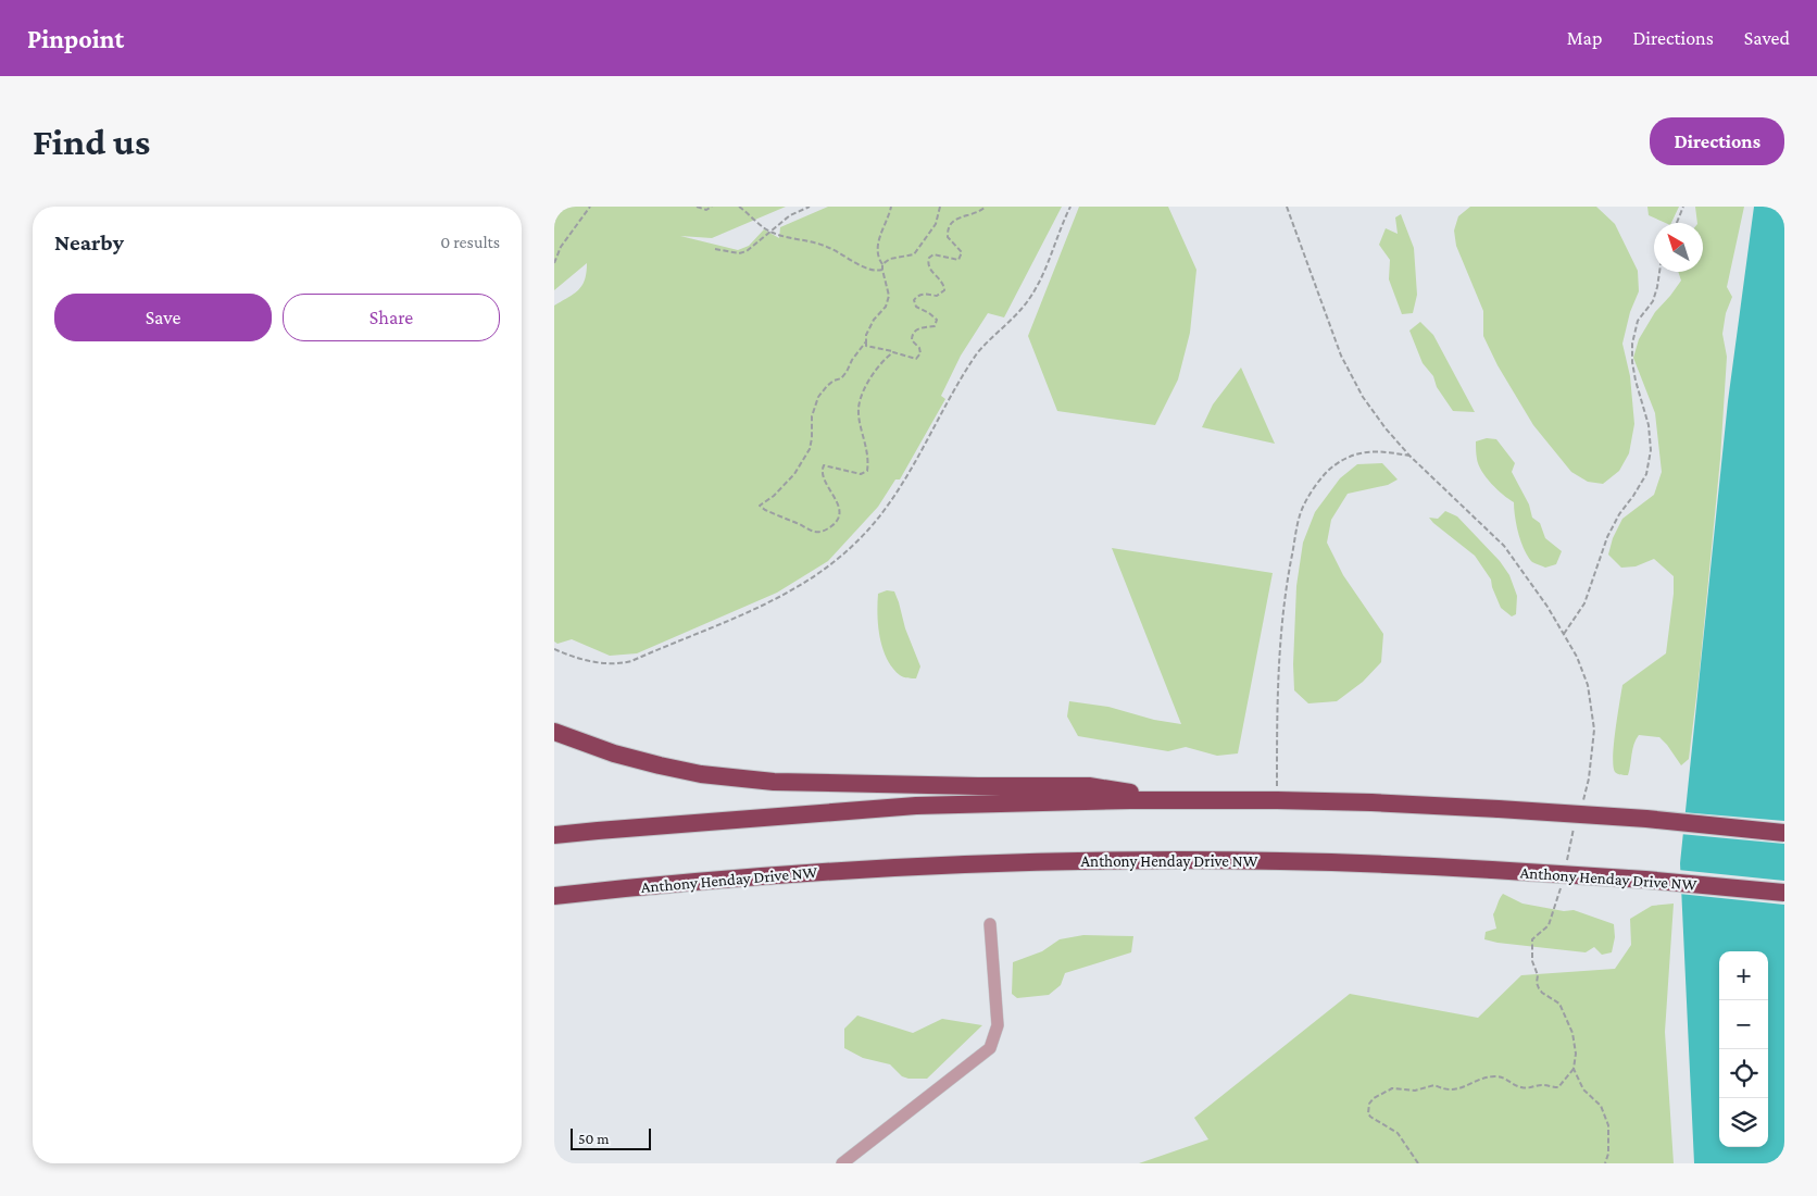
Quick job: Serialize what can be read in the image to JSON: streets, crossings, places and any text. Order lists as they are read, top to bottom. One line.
{"streets":{"highway":["Anthony Henday Drive NW"]},"scale_bar":"50 m","north":"top left","page":{"header":"Pinpoint","nav":["Map","Directions","Saved"],"buttons":["Directions",["Save","Share"]],"title":"Find us","heading":["Nearby","0 results"],"map_buttons":["+","−"],"scale":"50 m"}}
